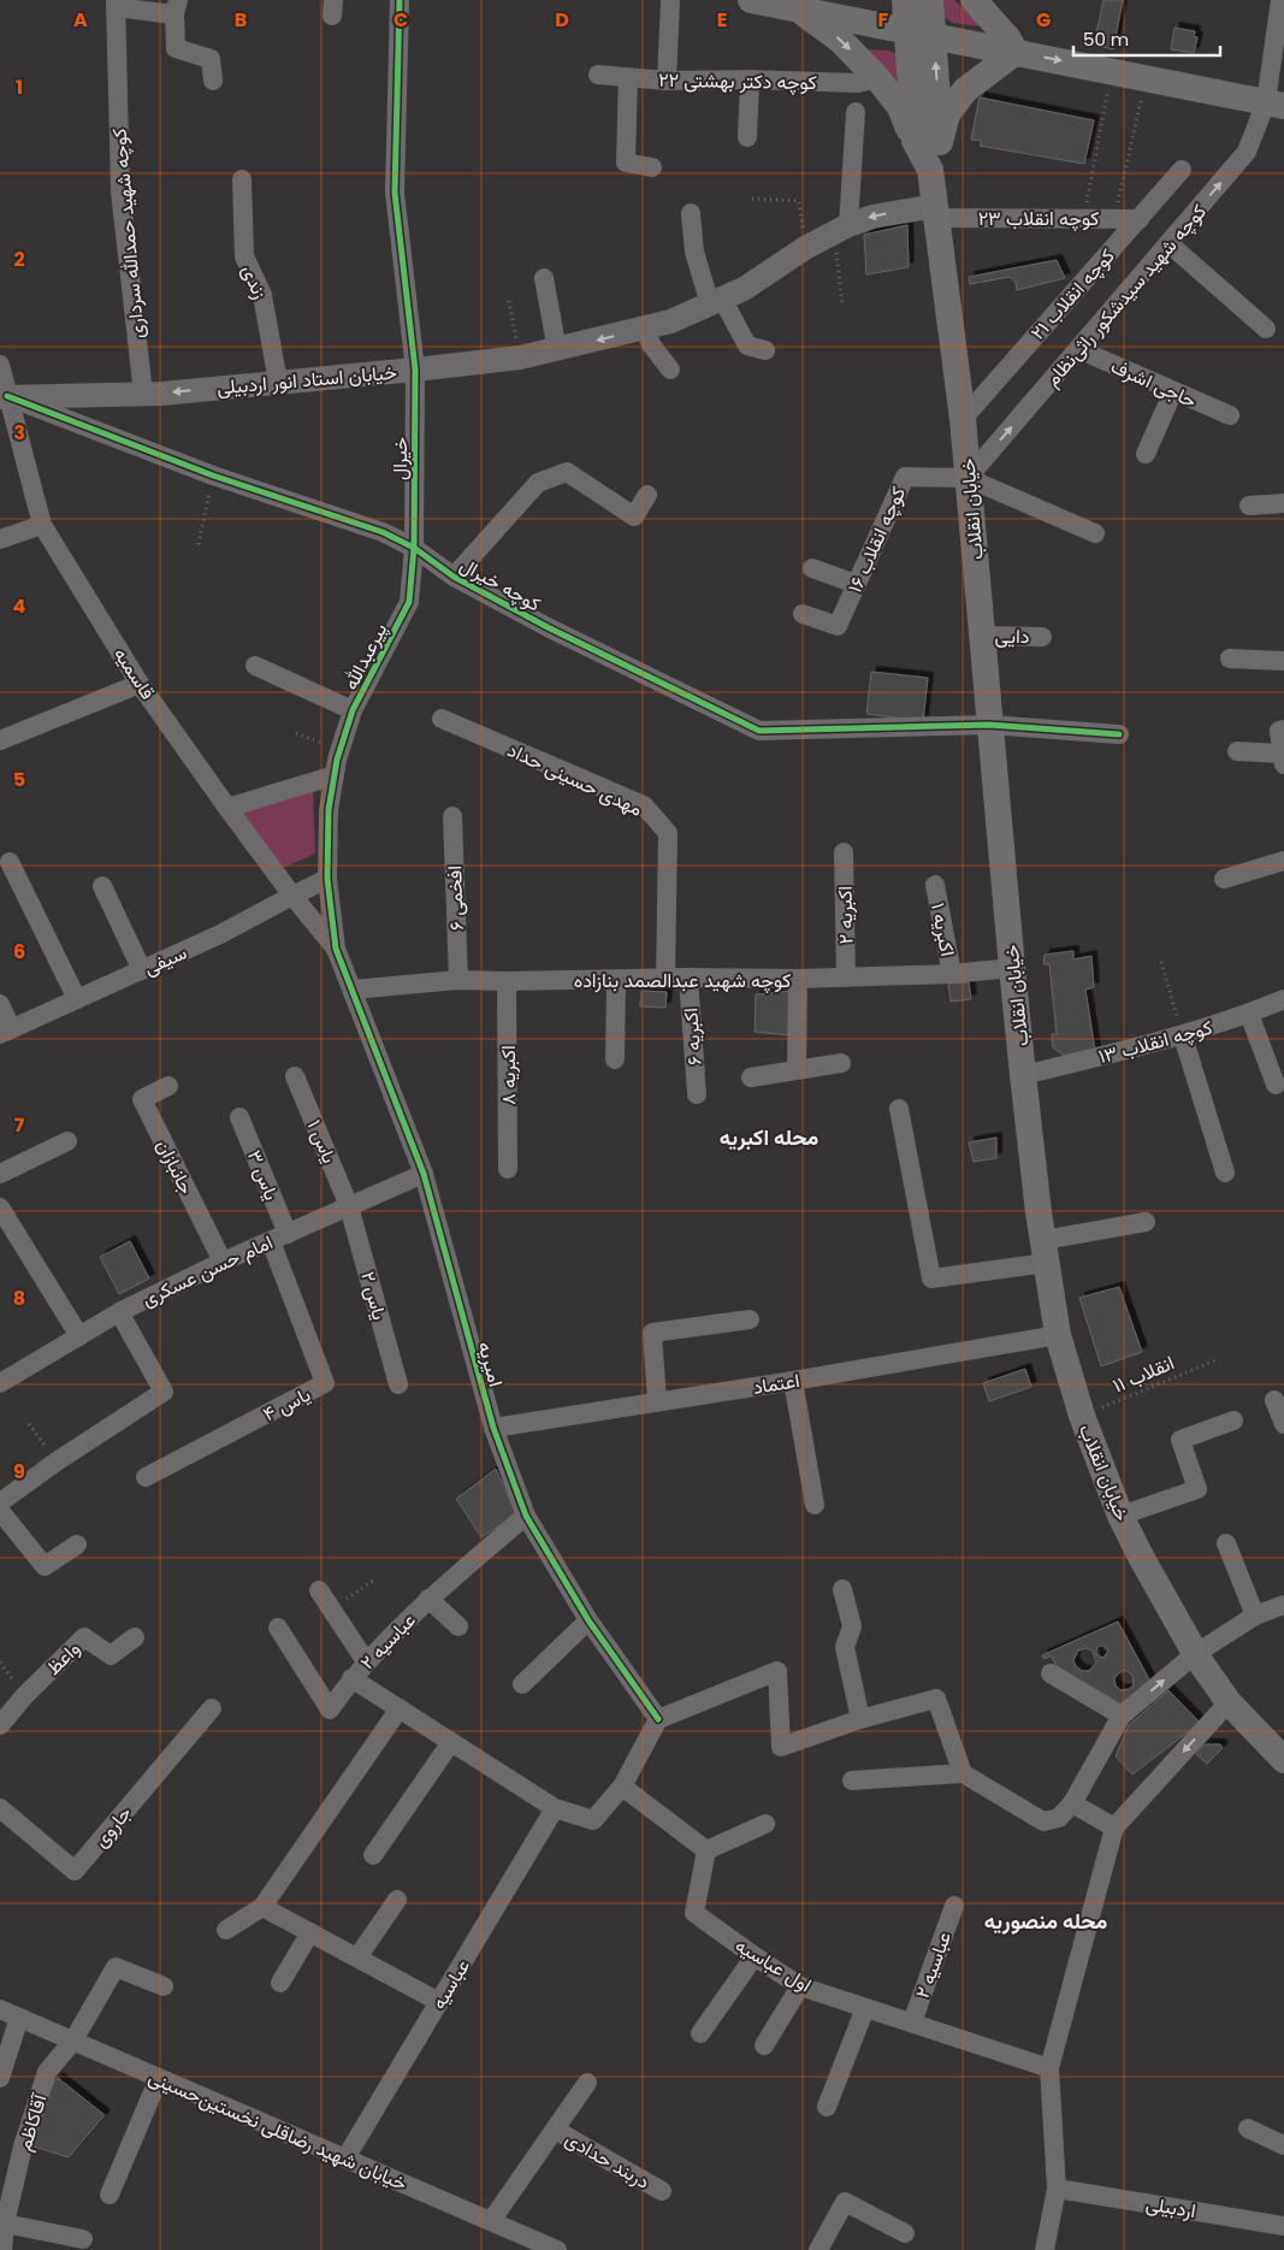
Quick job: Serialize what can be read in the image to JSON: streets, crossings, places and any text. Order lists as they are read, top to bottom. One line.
{"streets":{"main road":["خیابان انقلاب"],"street":["کوچه دکتر بهشتی ۲۲","کوچه انقلاب ۲۳","کوچه شهید حمدالله سرداری","زندی","کوچه انقلاب ۲۱","کوچه شهید سیدشکور راثی‌نظام","خیابان استاد انور اردبیلی","حاجی اشرف","خیرال","کوچه انقلاب ۱۶","کوچه خیرال","دایی","پیرعبدالله","قاسمیه","مهدی حسینی حداد","افخمی ۶","اکبریه ۲","اکبریه ۱","سیفی","کوچه شهید عبدالصمد بنازاده","اکبریه ۶","کوچه انقلاب ۱۳","اکبریه ۸","یاس ۱","جانبازان","یاس ۳","امام حسن عسکری","یاس ۲","امیریه","اعتماد","یاس ۴","عباسیه ۲","واعظ","جاروی","اول عباسیه","عباسیه","آقاکاظم","خیابان شهید رضاقلی نخستین‌حسینی","دربند حدادی","اردبیلی"],"path":["انقلاب ۱۱"]},"crossings":[["کوچه انقلاب ۲۳","کوچه انقلاب ۲۱"],["کوچه انقلاب ۲۳","خیابان استاد انور اردبیلی"],["کوچه انقلاب ۲۳","خیابان انقلاب"],["کوچه شهید حمدالله سرداری","خیابان استاد انور اردبیلی"],["زندی","خیابان استاد انور اردبیلی"],["کوچه انقلاب ۲۱","خیابان انقلاب"],["کوچه شهید سیدشکور راثی‌نظام","حاجی اشرف"],["کوچه شهید سیدشکور راثی‌نظام","خیابان انقلاب"],["کوچه شهید سیدشکور راثی‌نظام","کوچه انقلاب ۱۶"],["خیابان استاد انور اردبیلی","خیرال"],["خیابان استاد انور اردبیلی","خیابان انقلاب"],["خیابان استاد انور اردبیلی","کوچه خیرال"],["خیابان استاد انور اردبیلی","قاسمیه"],["خیرال","کوچه خیرال"],["خیرال","پیرعبدالله"],["خیابان انقلاب","کوچه انقلاب ۱۶"],["خیابان انقلاب","کوچه خیرال"],["خیابان انقلاب","دایی"],["خیابان انقلاب","کوچه شهید عبدالصمد بنازاده"],["خیابان انقلاب","کوچه انقلاب ۱۳"],["خیابان انقلاب","انقلاب ۱۱"],["خیابان انقلاب","اعتماد"],["کوچه خیرال","پیرعبدالله"],["کوچه خیرال","قاسمیه"],["پیرعبدالله","قاسمیه"],["پیرعبدالله","سیفی"],["پیرعبدالله","کوچه شهید عبدالصمد بنازاده"],["پیرعبدالله","امیریه"],["قاسمیه","سیفی"],["مهدی حسینی حداد","کوچه شهید عبدالصمد بنازاده"],["افخمی ۶","کوچه شهید عبدالصمد بنازاده"],["اکبریه ۲","کوچه شهید عبدالصمد بنازاده"],["اکبریه ۱","کوچه شهید عبدالصمد بنازاده"],["کوچه شهید عبدالصمد بنازاده","اکبریه ۶"],["کوچه شهید عبدالصمد بنازاده","اکبریه ۸"],["کوچه شهید عبدالصمد بنازاده","امیریه"],["یاس ۱","امام حسن عسکری"],["یاس ۱","یاس ۲"],["جانبازان","امام حسن عسکری"],["یاس ۳","امام حسن عسکری"],["یاس ۳","یاس ۴"],["امام حسن عسکری","یاس ۲"],["امام حسن عسکری","امیریه"],["امام حسن عسکری","یاس ۴"],["امیریه","اعتماد"],["امیریه","عباسیه ۲"],["عباسیه ۲","اول عباسیه"],["عباسیه","خیابان شهید رضاقلی نخستین‌حسینی"],["آقاکاظم","خیابان شهید رضاقلی نخستین‌حسینی"],["خیابان شهید رضاقلی نخستین‌حسینی","دربند حدادی"]],"one_way":["کوچه شهید سیدشکور راثی‌نظام"],"districts":["محله اکبریه","محله منصوریه"],"scale_bar":"50 m","grid":{"columns":["A","B","C","D","E","F","G"],"rows":["1","2","3","4","5","6","7","8","9"]}}
